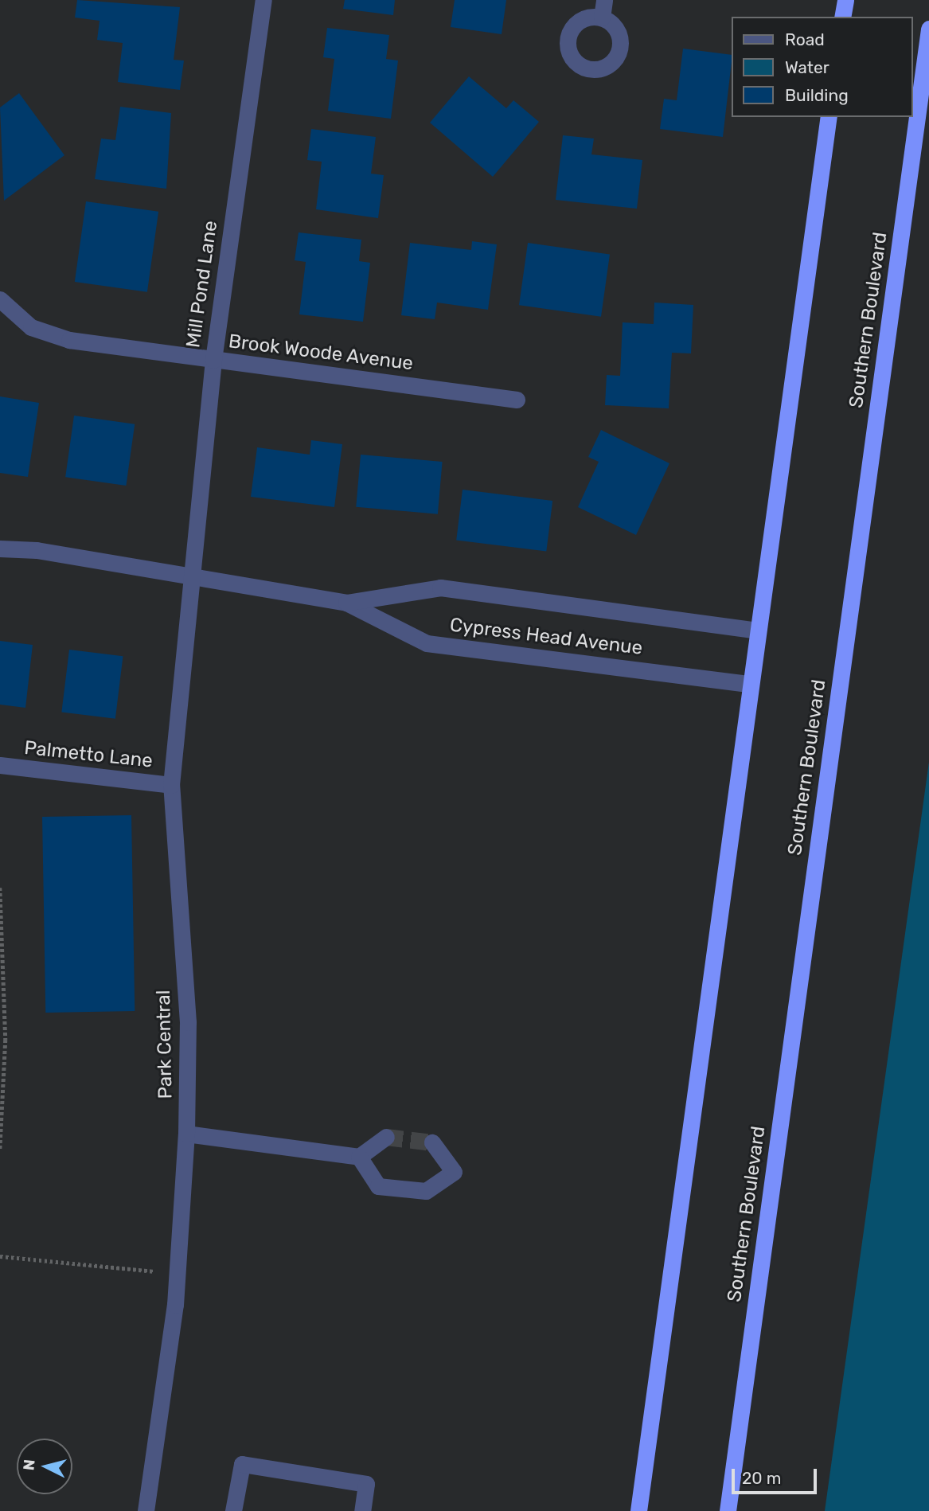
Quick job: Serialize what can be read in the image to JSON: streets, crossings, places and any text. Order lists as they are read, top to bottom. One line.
{"streets":{"highway":["Southern Boulevard"],"street":["Mill Pond Lane","Brook Woode Avenue","Cypress Head Avenue","Palmetto Lane","Park Central"]},"crossings":[["Mill Pond Lane","Brook Woode Avenue"],["Mill Pond Lane","Cypress Head Avenue"],["Mill Pond Lane","Park Central"],["Cypress Head Avenue","Park Central"],["Palmetto Lane","Park Central"]],"legend":["Road","Water","Building"],"scale_bar":"20 m","north":"left"}
